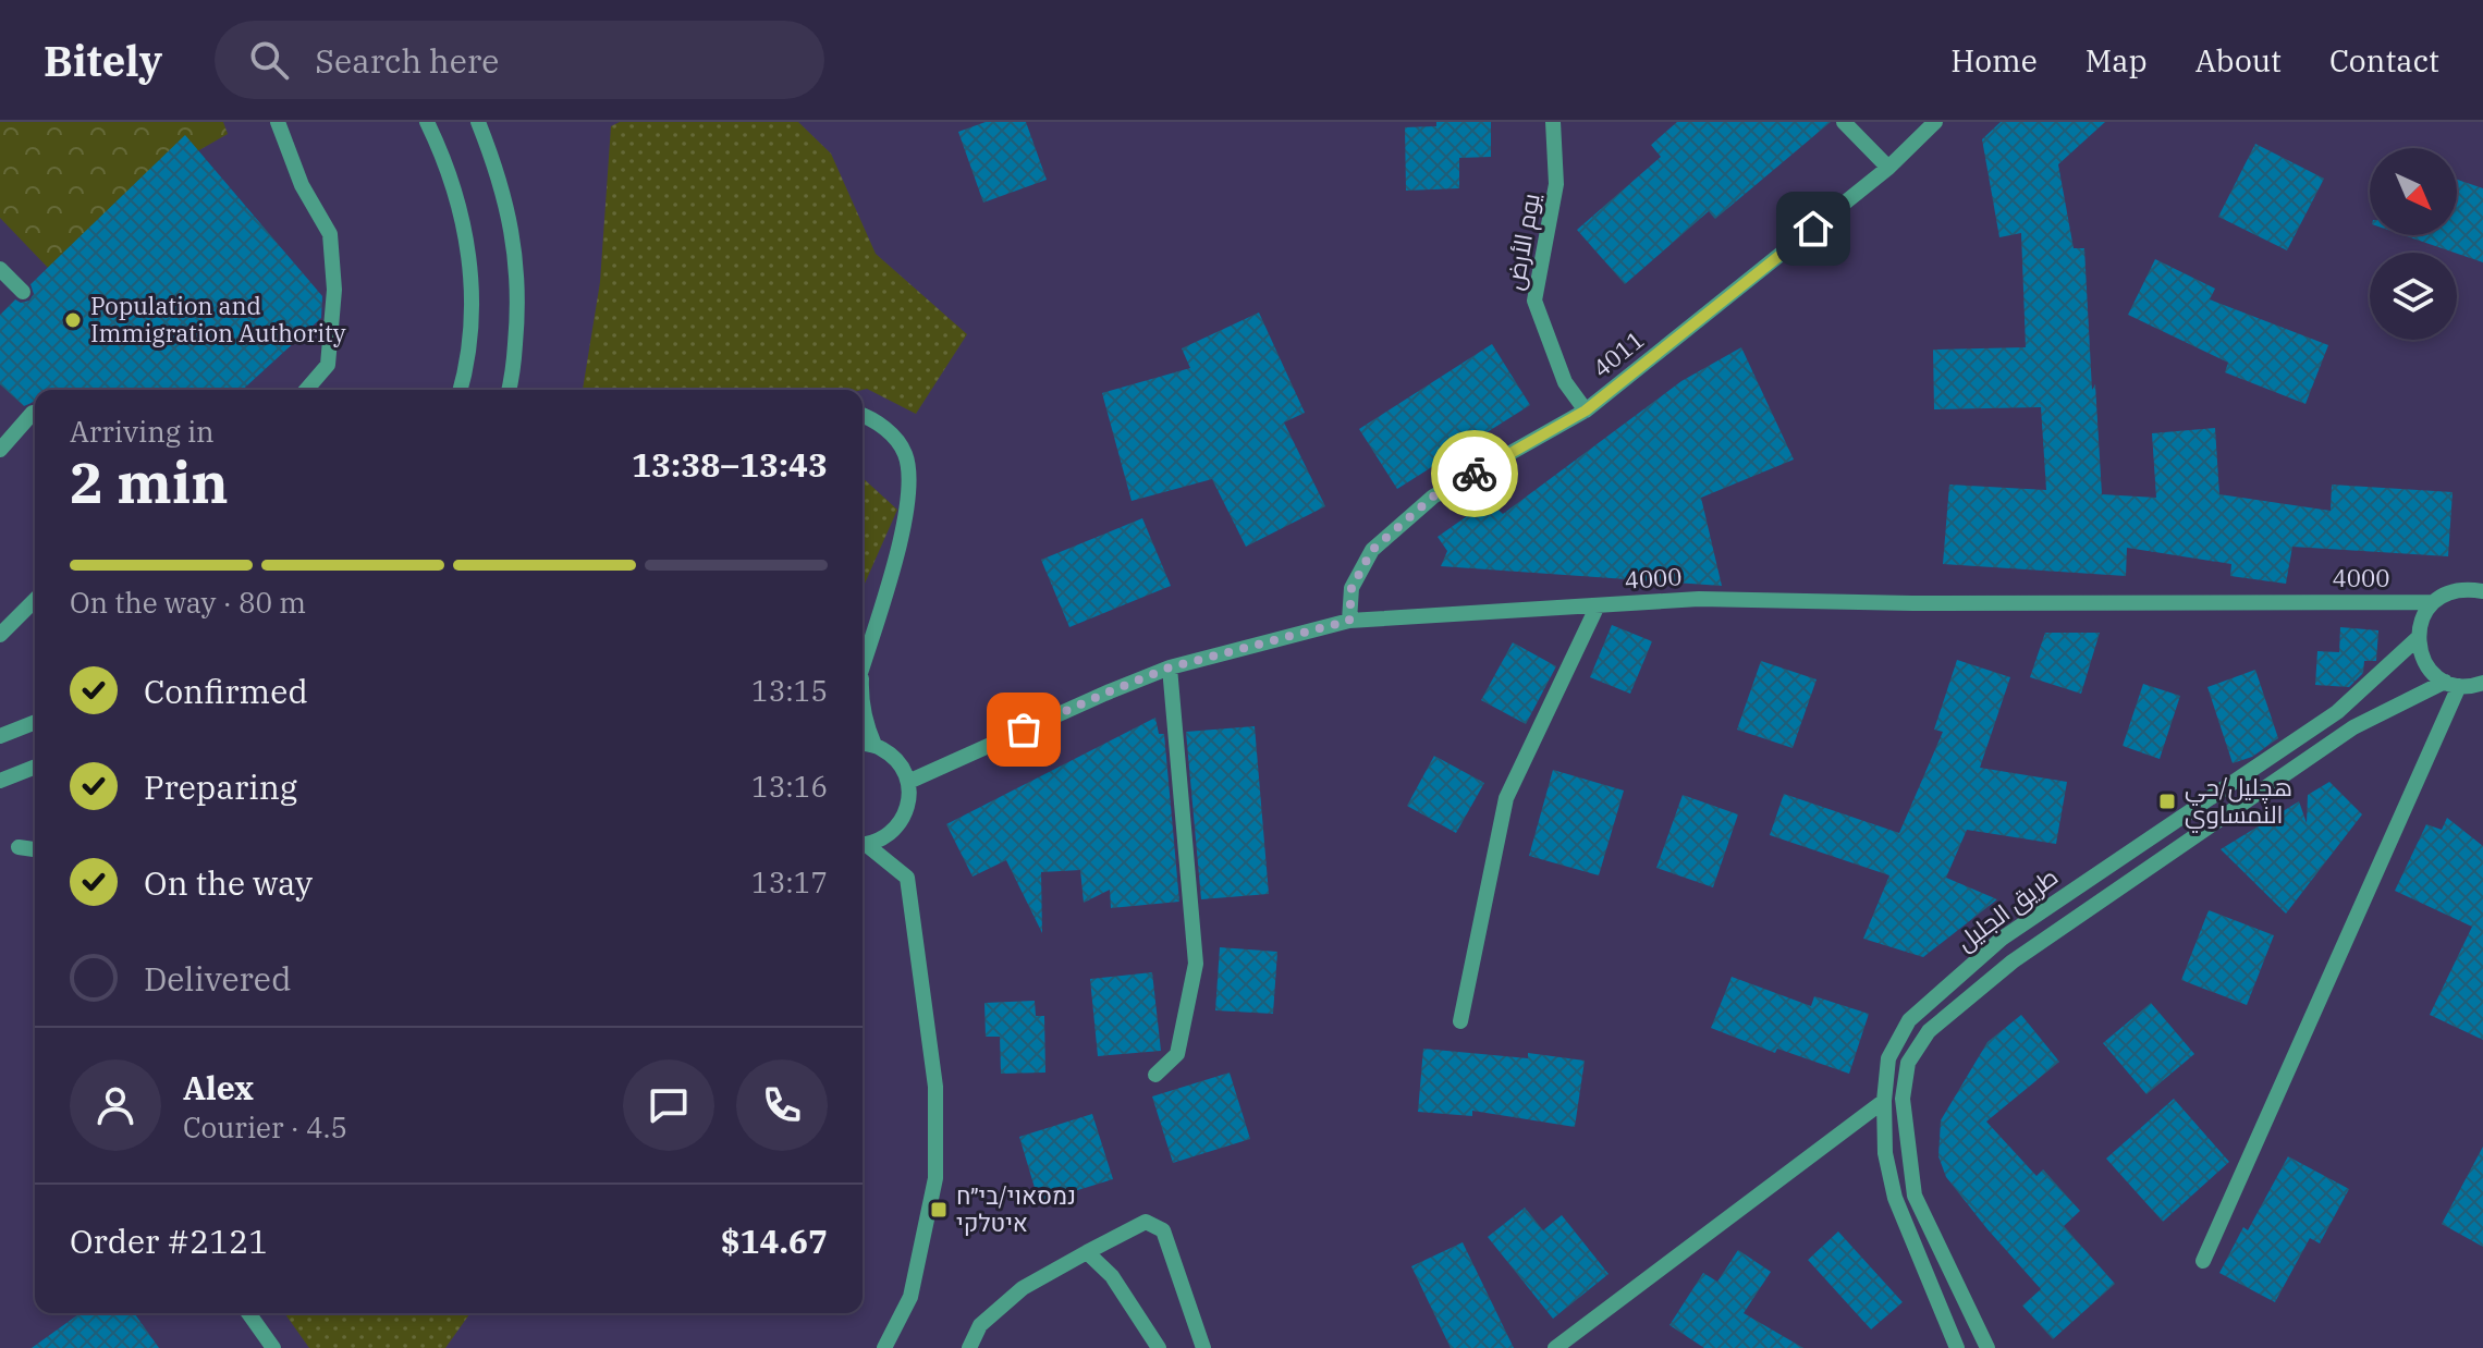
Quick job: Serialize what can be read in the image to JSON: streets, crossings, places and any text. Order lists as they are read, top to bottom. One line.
{"streets":{"street":["يوم الأرض","4011","4000","طريق الجليل"]},"crossings":[["يوم الأرض","4011"],["4011","4000"]],"places":{"other":["Population and Immigration Authority"],"transit":["هچليل/حي النمساوي","נמסאוי/בי״ח איטלקי"]},"north":"bottom right","page":{"header":"Bitely","search":"Search here","nav":["Home","Map","About","Contact"],"heading":["2 min","Arriving in","13:38–13:43"],"panel":["Alex","Courier · 4.5","Order #2121","$14.67"],"bar":"On the way · 80 m","list":[["Confirmed","13:15"],["Preparing","13:16"],["On the way","13:17"],"Delivered"]}}
